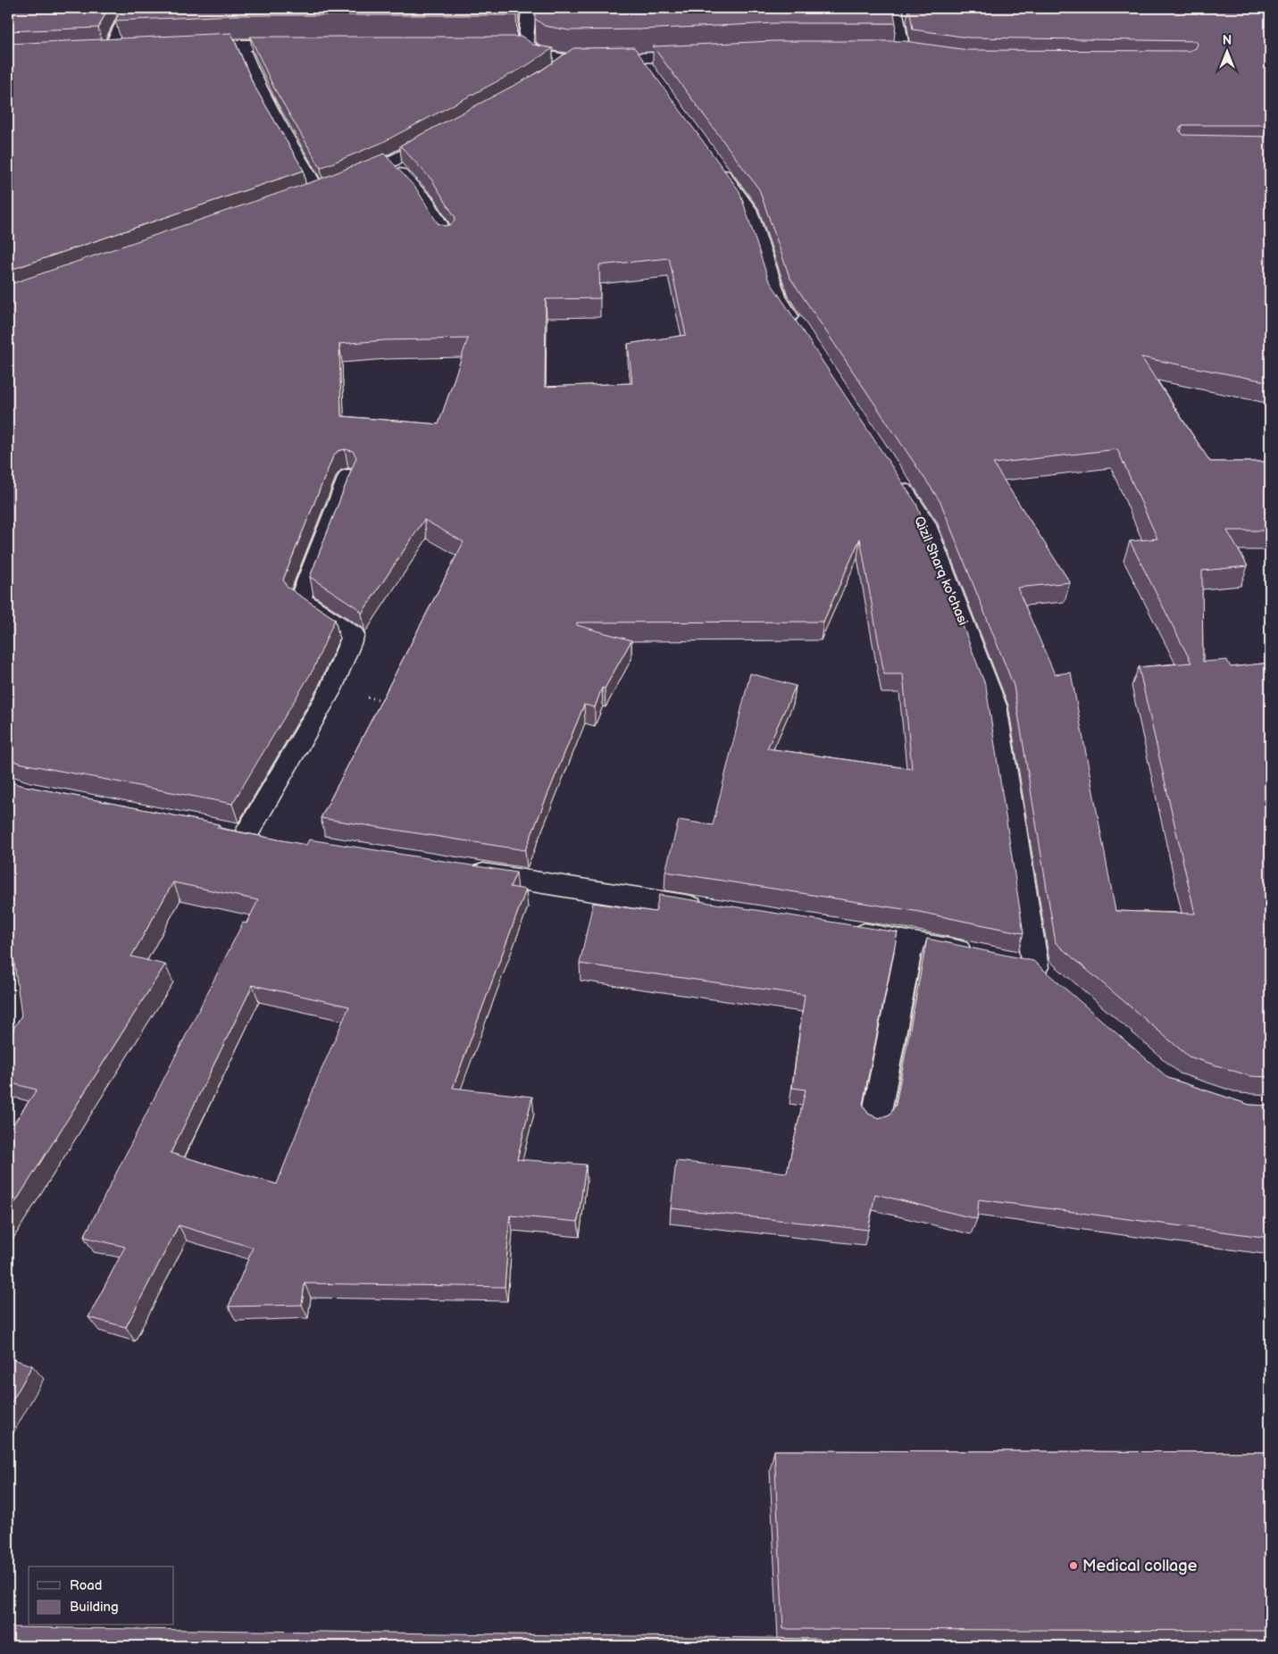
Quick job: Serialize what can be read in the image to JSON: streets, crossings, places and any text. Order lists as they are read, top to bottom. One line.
{"streets":{"street":["Qizil Sharq ko'chasi"]},"places":["Medical collage"],"legend":["Road","Building"],"north":"top"}
